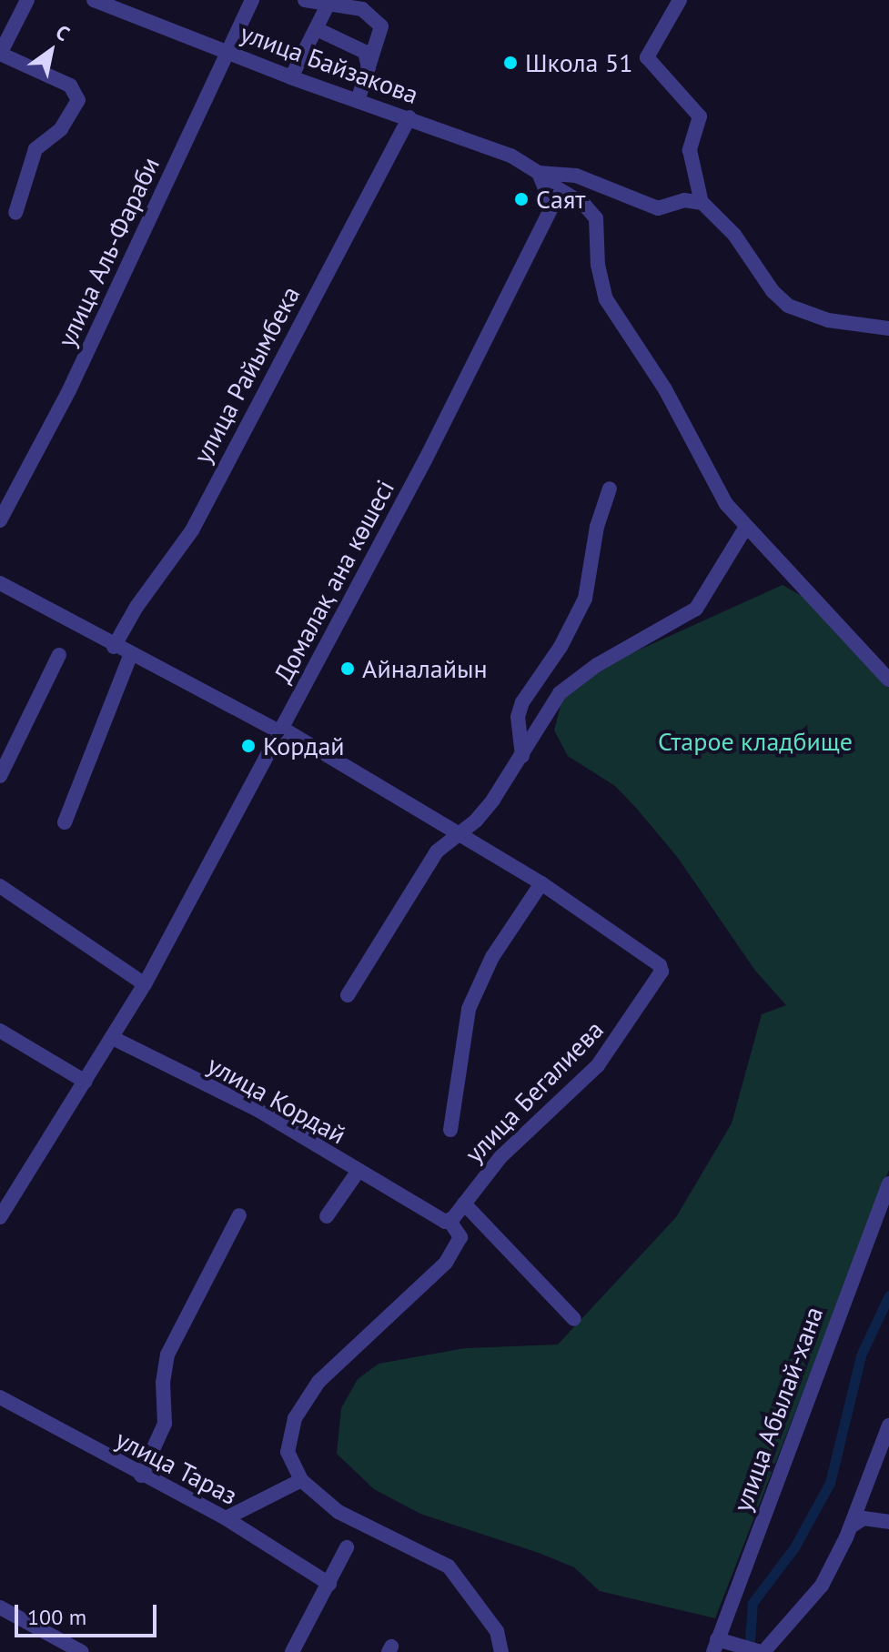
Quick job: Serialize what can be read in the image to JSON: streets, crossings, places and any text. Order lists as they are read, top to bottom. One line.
{"streets":{"street":["улица Байзакова","улица Аль-Фараби","улица Райымбека","Домалақ ана көшесі","улица Бегалиева","улица Кордай","улица Абылай-хана","улица Тараз"]},"crossings":[["улица Байзакова","улица Аль-Фараби"],["улица Байзакова","улица Райымбека"],["улица Байзакова","Домалақ ана көшесі"],["улица Райымбека","улица Бегалиева"],["Домалақ ана көшесі","улица Бегалиева"],["Домалақ ана көшесі","улица Кордай"],["улица Бегалиева","улица Кордай"]],"parks":["Старое кладбище"],"places":["Школа 51","Саят","Айналайын","Кордай"],"scale_bar":"100 m","north":"top right"}
